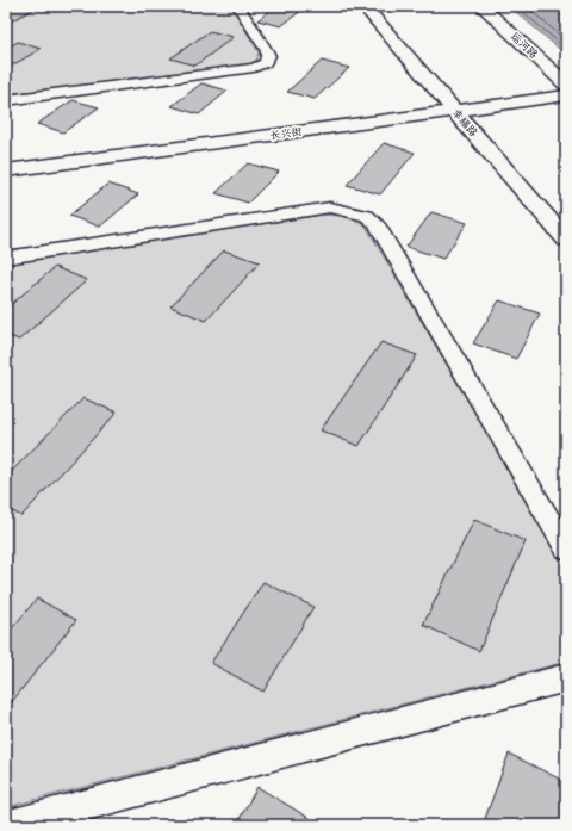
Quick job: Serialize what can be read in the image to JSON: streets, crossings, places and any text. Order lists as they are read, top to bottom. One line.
{"streets":{"street":["运河路","幸福路","长兴街"]},"crossings":[["运河路","长兴街"],["幸福路","长兴街"]]}
